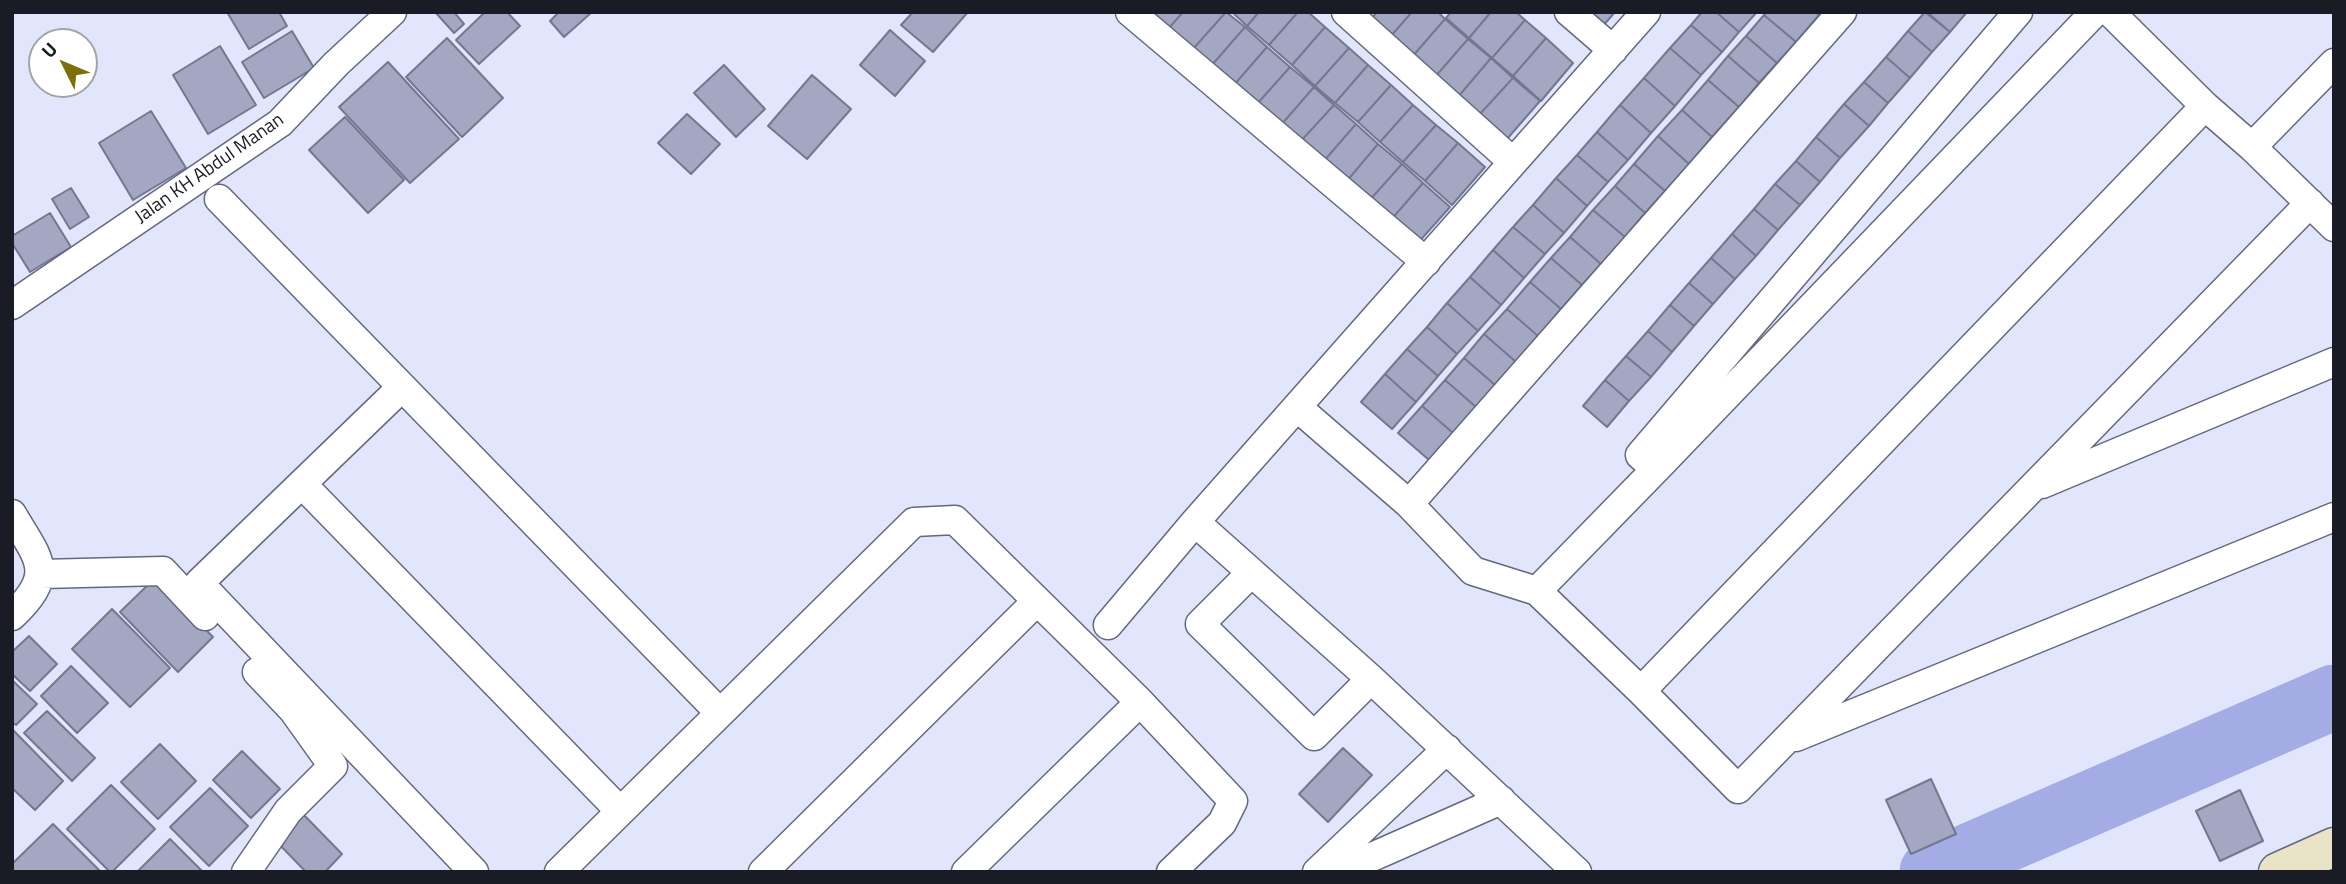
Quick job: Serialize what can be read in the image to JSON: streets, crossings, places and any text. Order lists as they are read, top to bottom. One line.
{"streets":{"street":["Jalan KH Abdul Manan"]},"north":"top left"}
